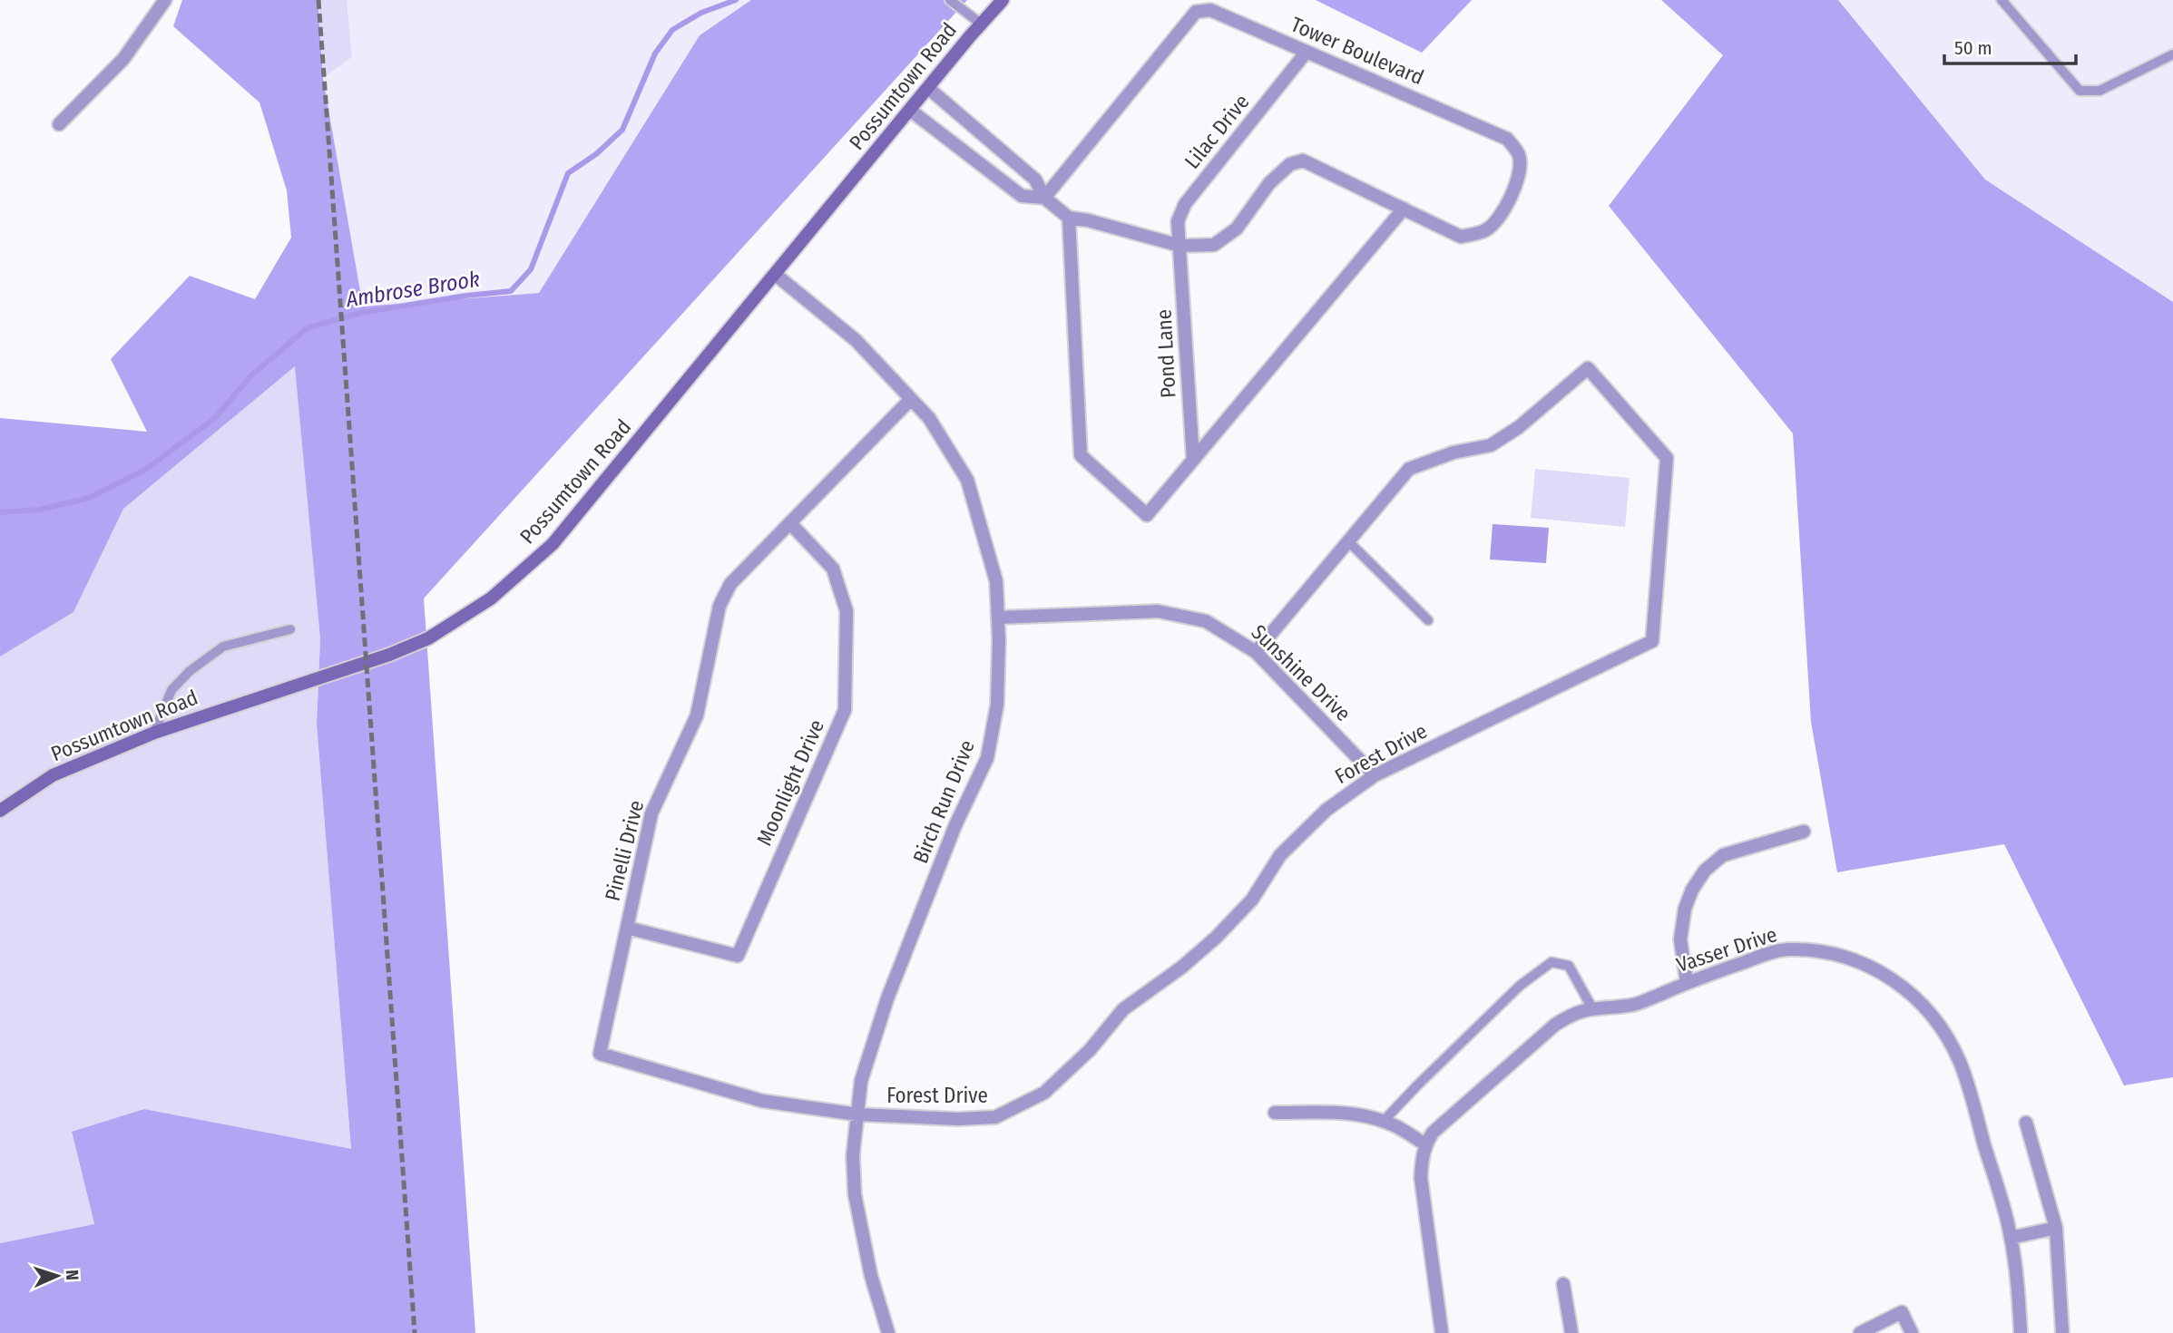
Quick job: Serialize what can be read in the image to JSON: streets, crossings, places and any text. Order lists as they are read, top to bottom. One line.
{"streets":{"main road":["Possumtown Road"],"street":["Tower Boulevard","Lilac Drive","Pond Lane","Sunshine Drive","Forest Drive","Moonlight Drive","Birch Run Drive","Pinelli Drive","Vasser Drive"]},"crossings":[["Tower Boulevard","Possumtown Road"],["Tower Boulevard","Lilac Drive"],["Tower Boulevard","Pond Lane"],["Possumtown Road","Birch Run Drive"],["Lilac Drive","Pond Lane"],["Sunshine Drive","Forest Drive"],["Sunshine Drive","Birch Run Drive"],["Forest Drive","Birch Run Drive"],["Forest Drive","Pinelli Drive"],["Moonlight Drive","Pinelli Drive"],["Birch Run Drive","Pinelli Drive"]],"water":["Ambrose Brook"],"scale_bar":"50 m","north":"right"}
